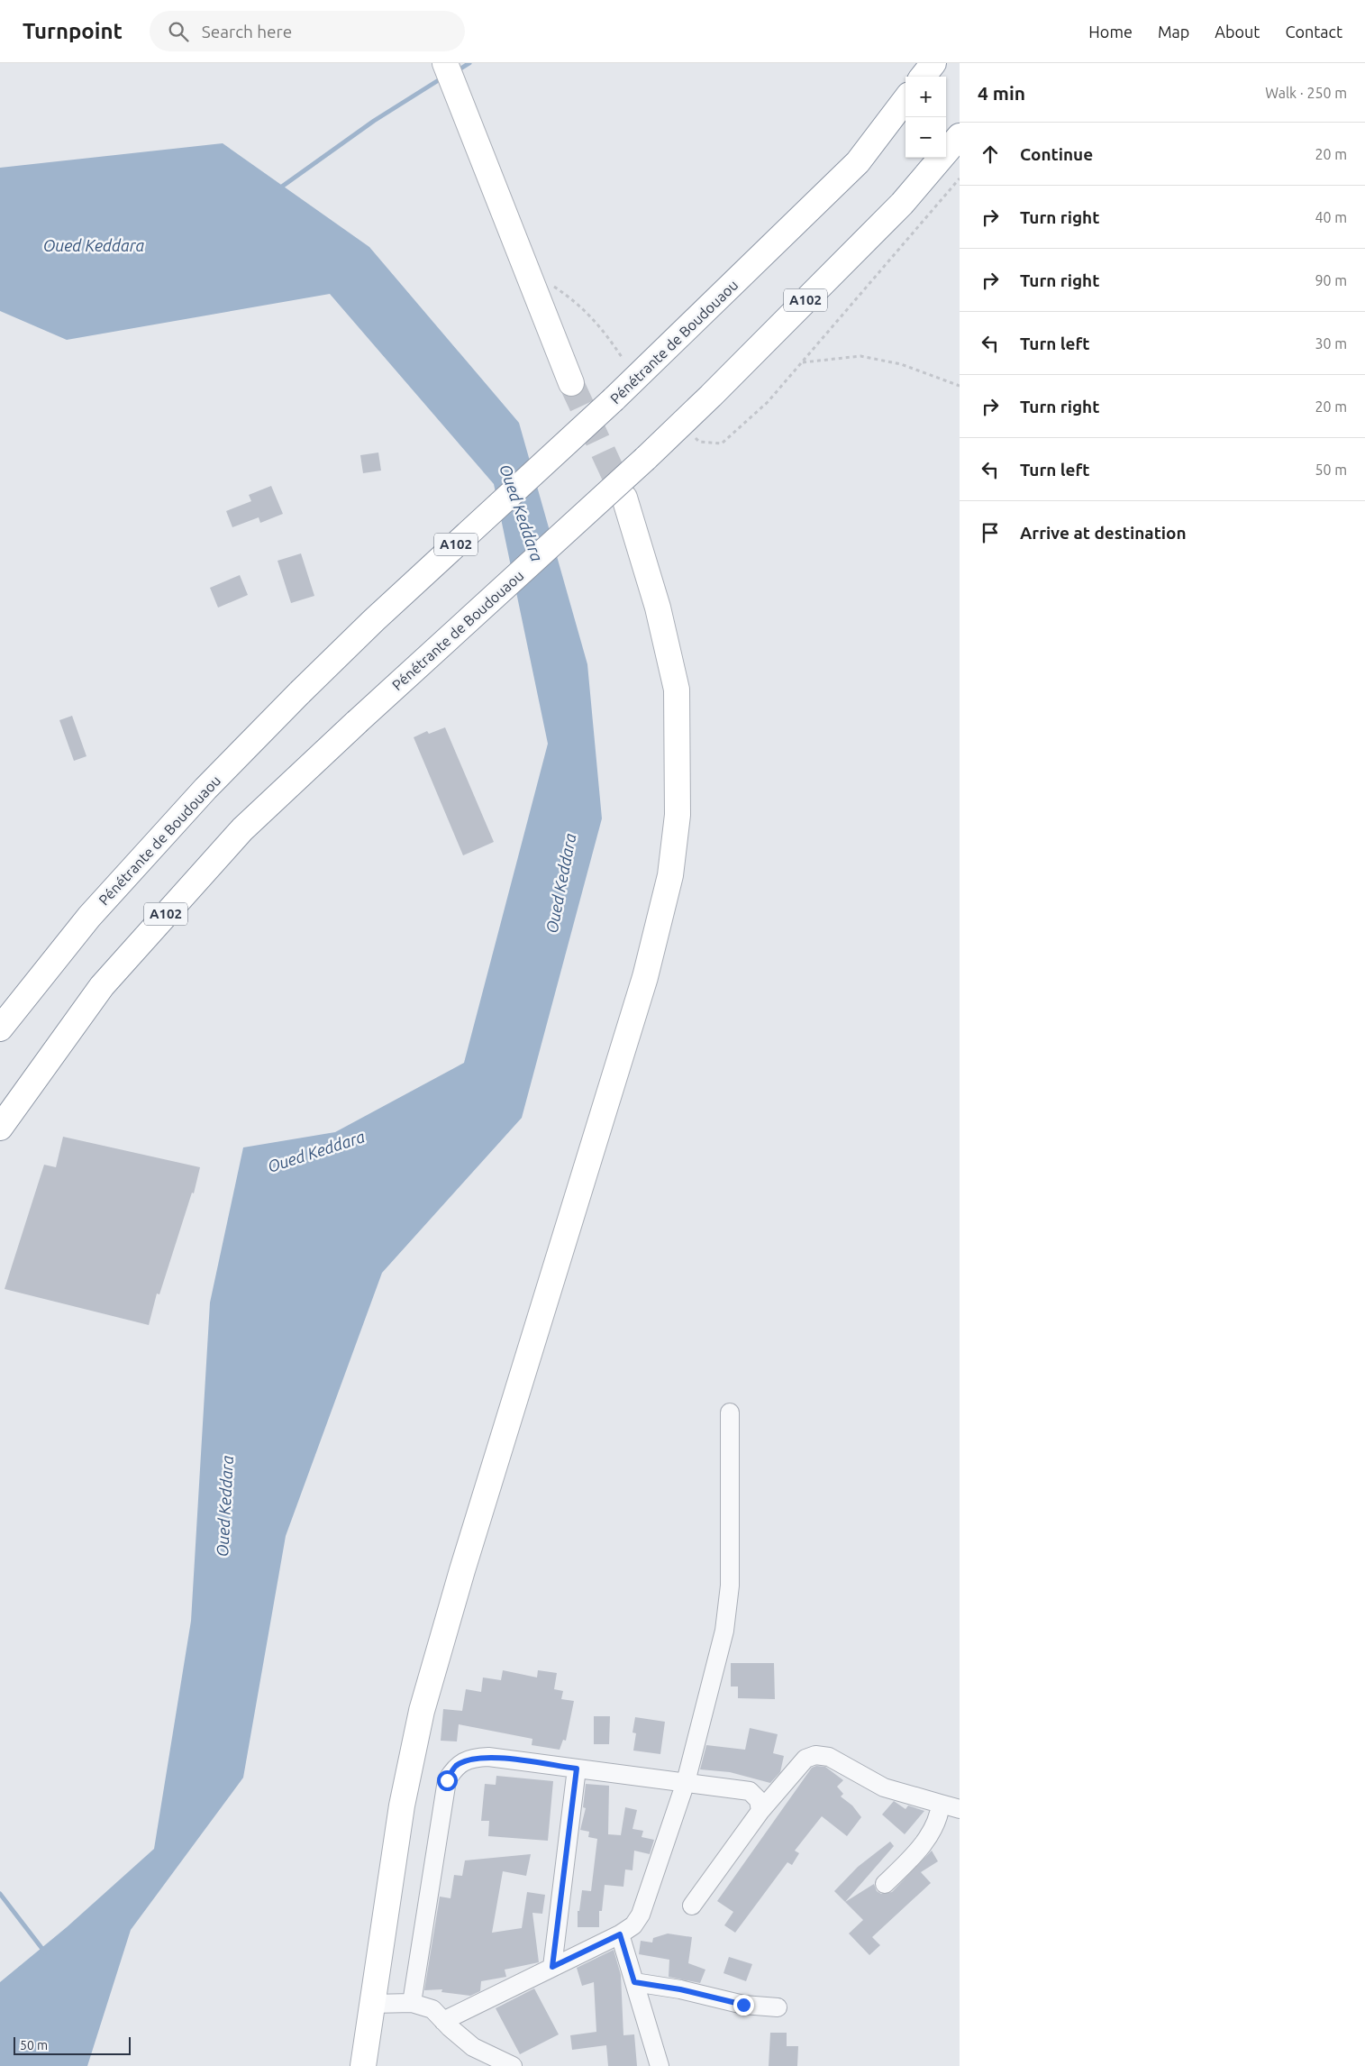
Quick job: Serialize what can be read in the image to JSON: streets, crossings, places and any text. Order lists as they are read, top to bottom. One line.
{"streets":{"main road":["A102","Pénétrante de Boudouaou"]},"water":["Oued Keddara"],"scale_bar":"50 m","page":{"header":"Turnpoint","search":"Search here","nav":["Home","Map","About","Contact"],"heading":["4 min","Walk · 250 m"],"map_buttons":["+","−"],"list":[["Continue","20 m"],["Turn right","40 m"],["Turn right","90 m"],["Turn left","30 m"],["Turn right","20 m"],["Turn left","50 m"],"Arrive at destination"],"scale":"50 m"}}
